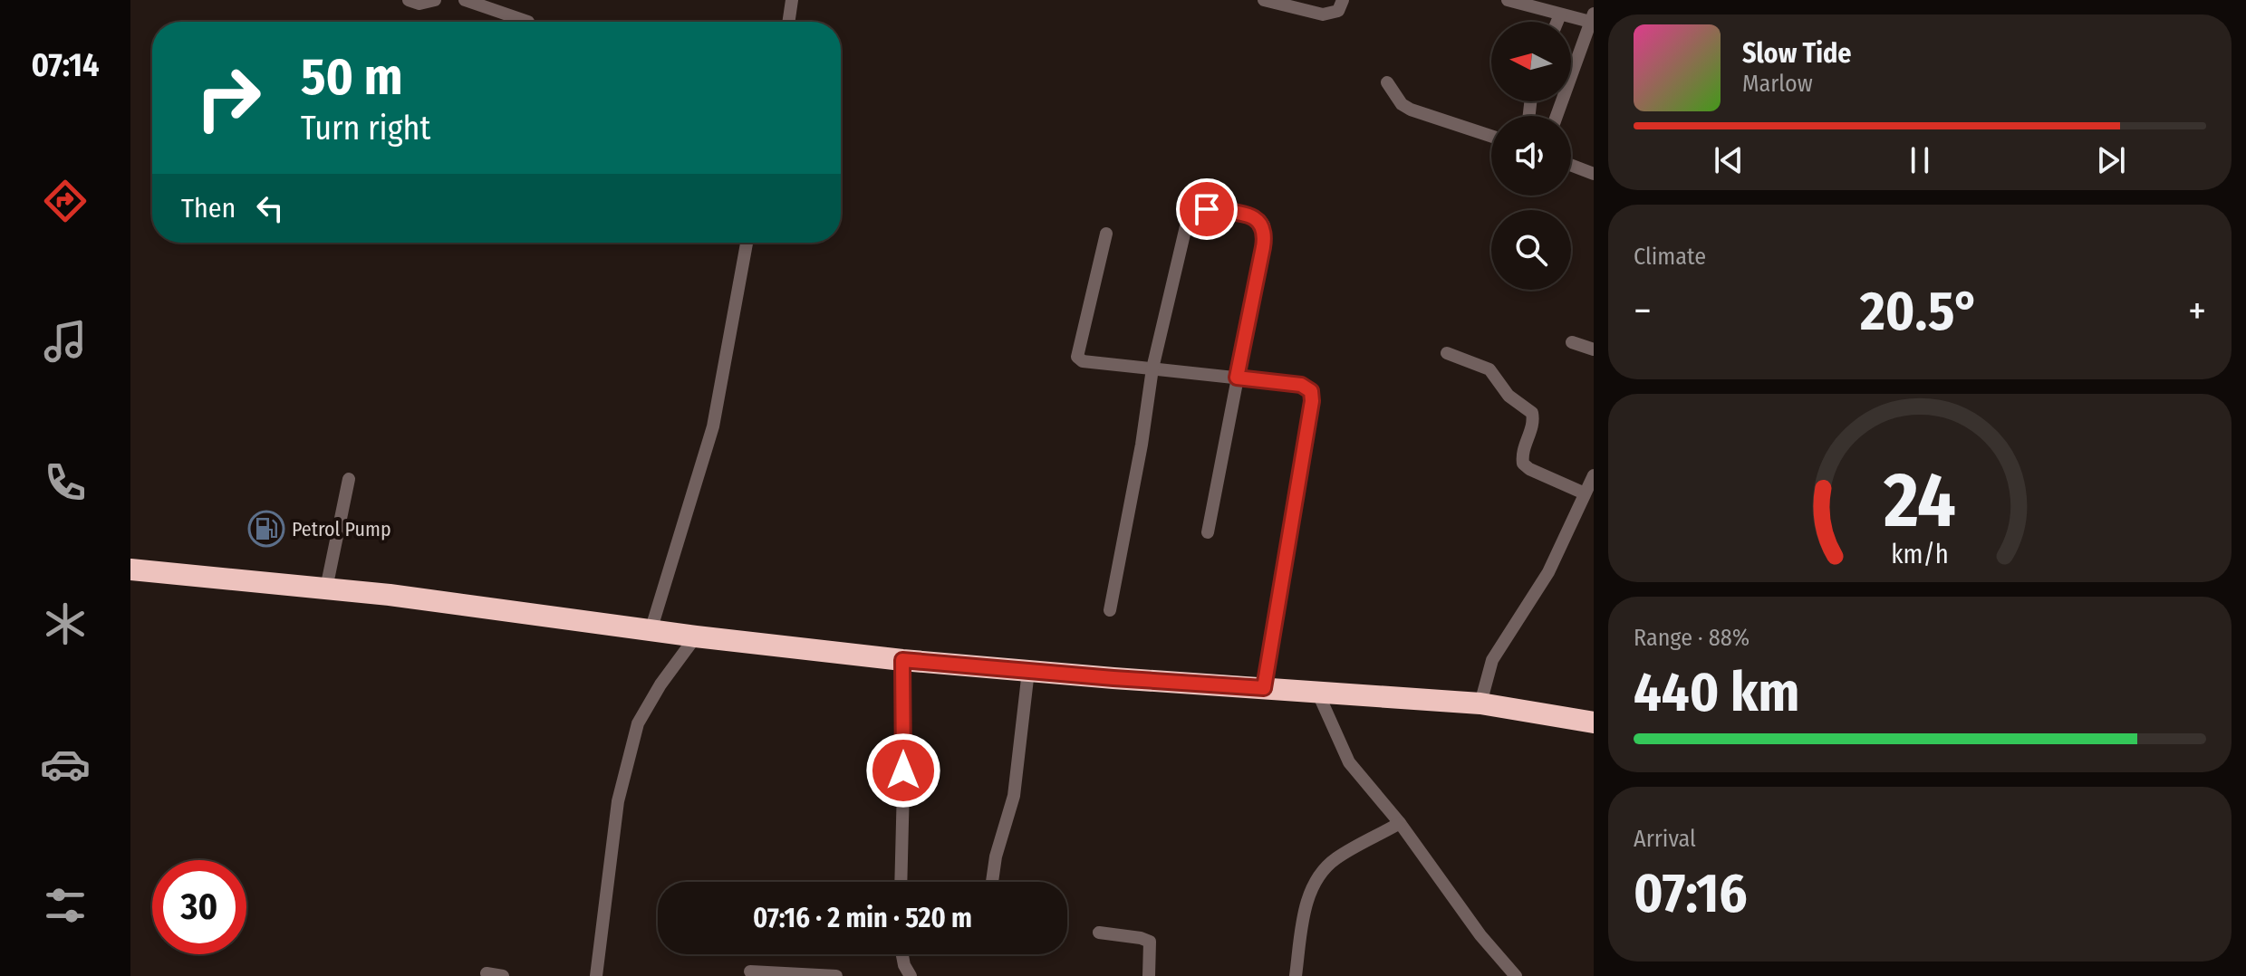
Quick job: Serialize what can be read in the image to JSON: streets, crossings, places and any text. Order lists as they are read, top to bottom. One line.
{"places":{"fuel station":["Petrol Pump"]},"north":"left","page":{"tabs":"07:14","turn":["50 m","Turn right"],"song":["Slow Tide","Marlow"],"then":"Then","tile":["Climate",["Range · 88%","440 km"],["Arrival","07:16"]],"heat":["−","20.5°","+"],"limit":"30","trip":"07:16 · 2 min · 520 m","gauge":["24","km/h"]}}
